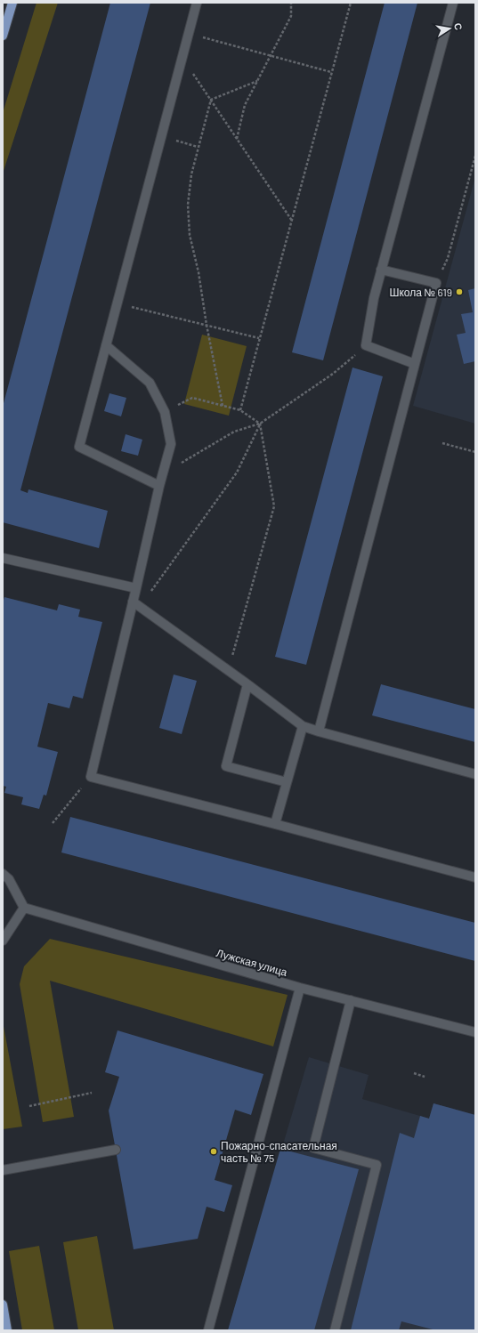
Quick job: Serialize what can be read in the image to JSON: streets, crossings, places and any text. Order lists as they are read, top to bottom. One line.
{"streets":{"street":["Лужская улица"]},"places":["Школа № 619","Пожарно-спасательная часть № 75"],"north":"right"}
